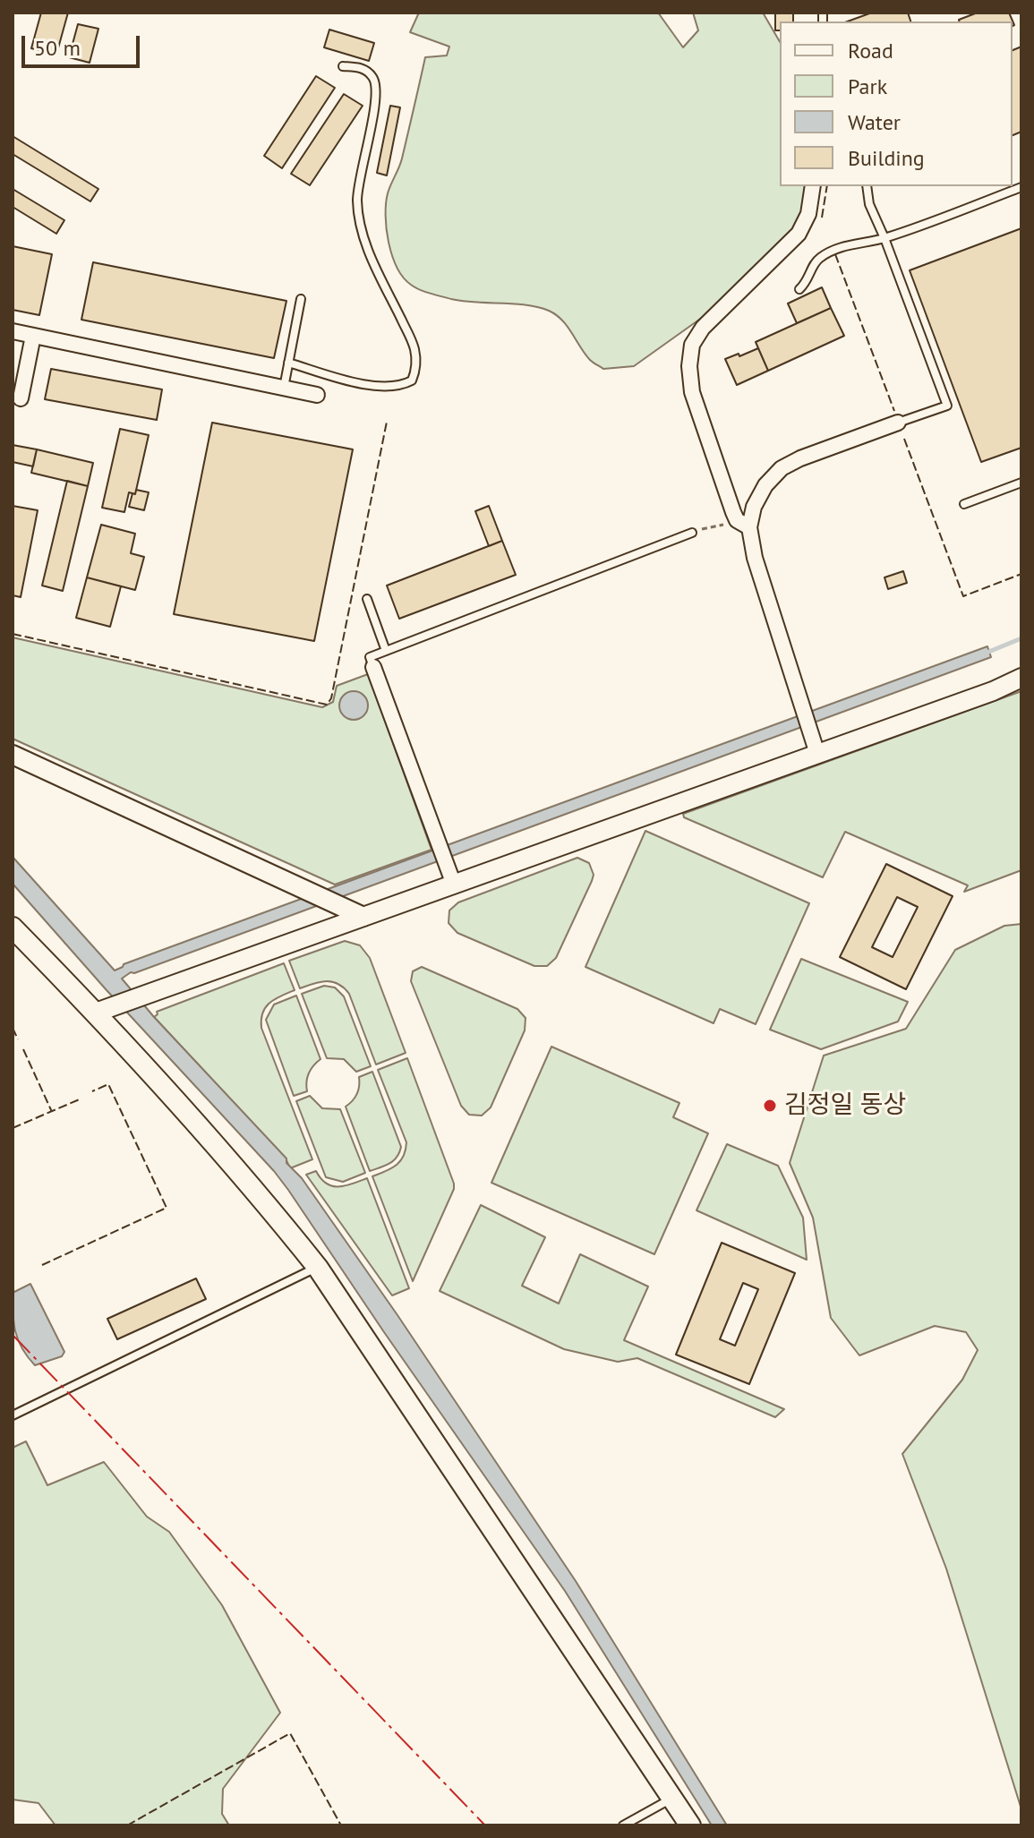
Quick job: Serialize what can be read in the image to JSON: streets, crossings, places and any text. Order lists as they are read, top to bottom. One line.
{"places":["김정일 동상"],"legend":["Road","Park","Water","Building"],"scale_bar":"50 m"}
